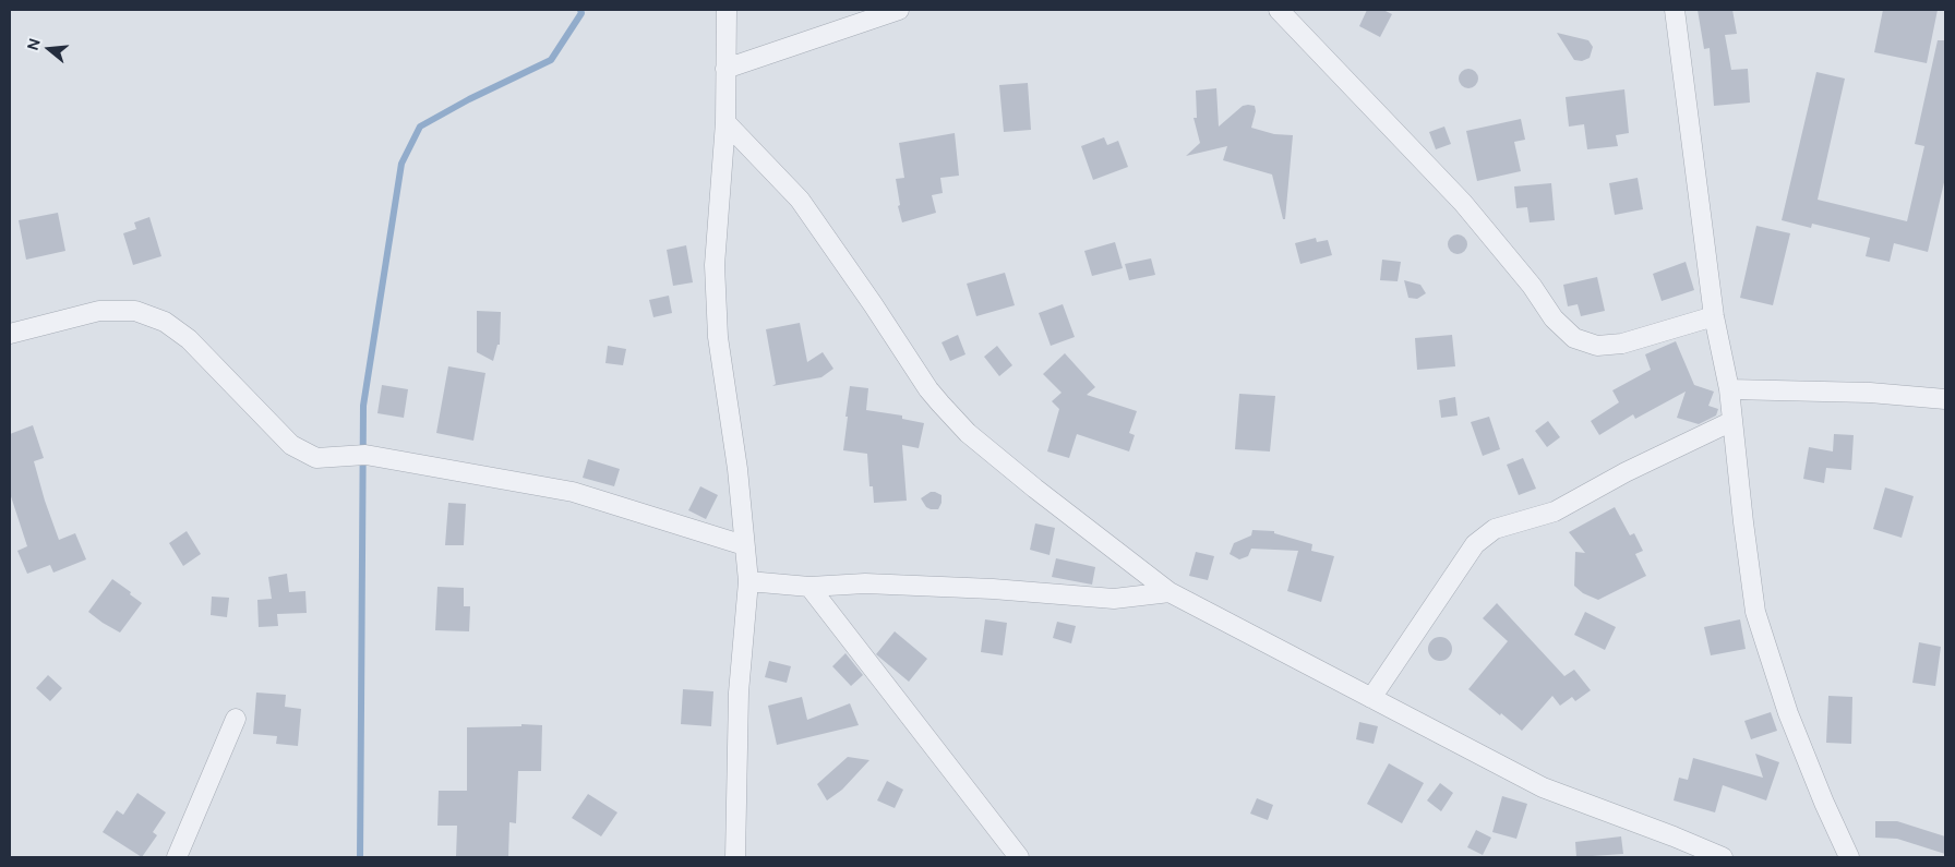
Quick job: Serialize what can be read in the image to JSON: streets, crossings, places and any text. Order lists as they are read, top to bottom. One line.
{"north":"left"}
